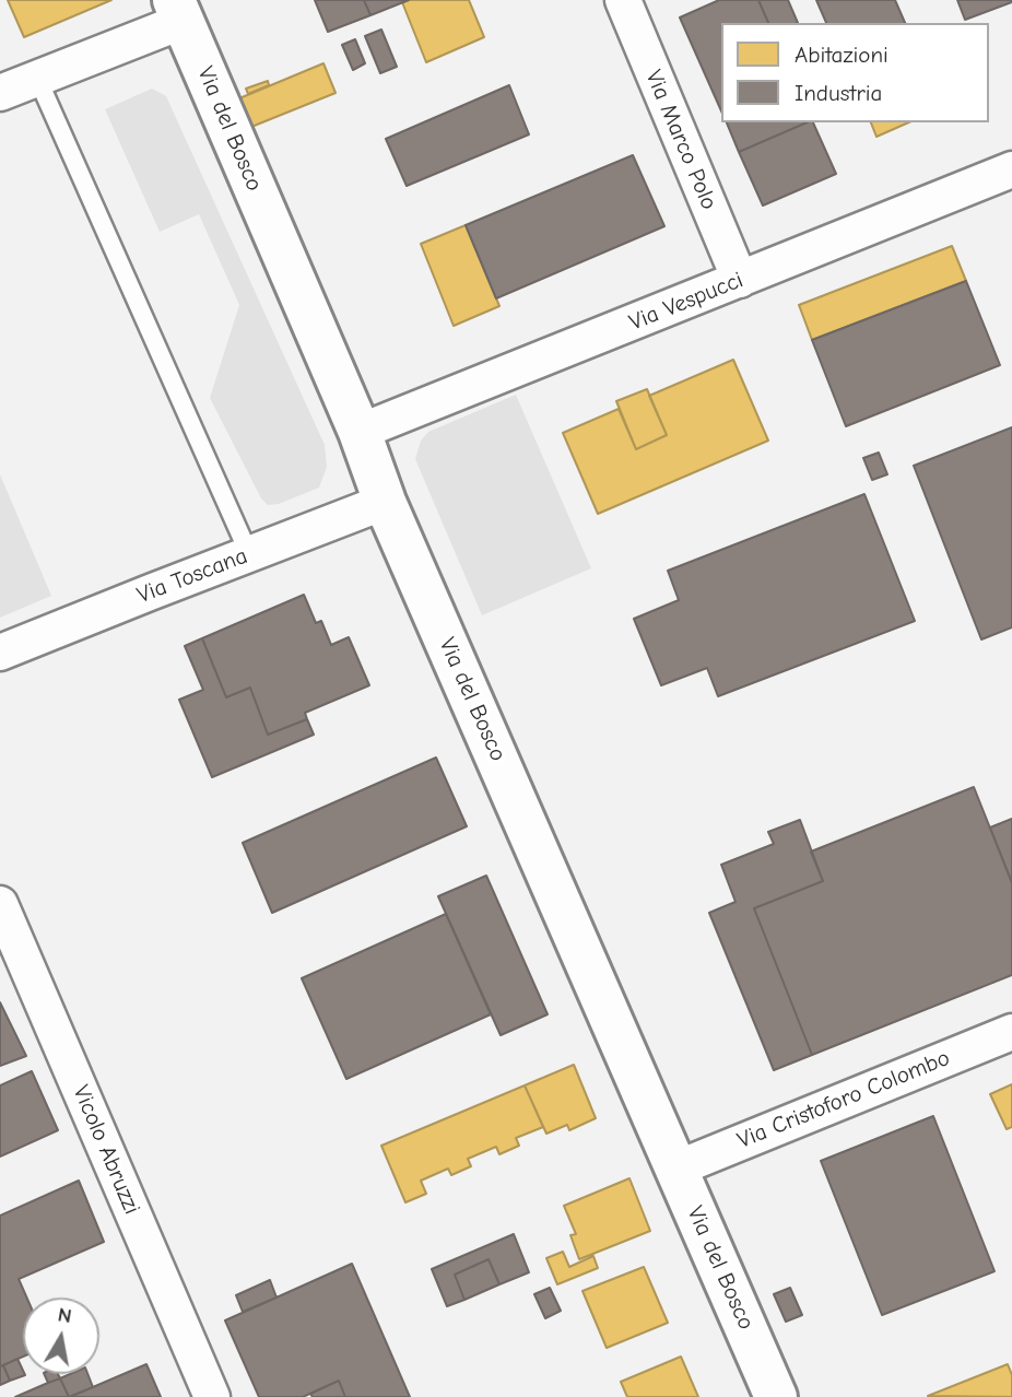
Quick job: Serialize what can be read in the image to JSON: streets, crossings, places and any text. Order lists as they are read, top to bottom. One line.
{"streets":{"street":["Via del Bosco","Via Marco Polo","Via Vespucci","Via Toscana","Via Cristoforo Colombo","Vicolo Abruzzi"]},"crossings":[["Via del Bosco","Via Vespucci"],["Via del Bosco","Via Toscana"],["Via del Bosco","Via Cristoforo Colombo"],["Via Marco Polo","Via Vespucci"]],"legend":["Abitazioni","Industria"],"north":"top"}
